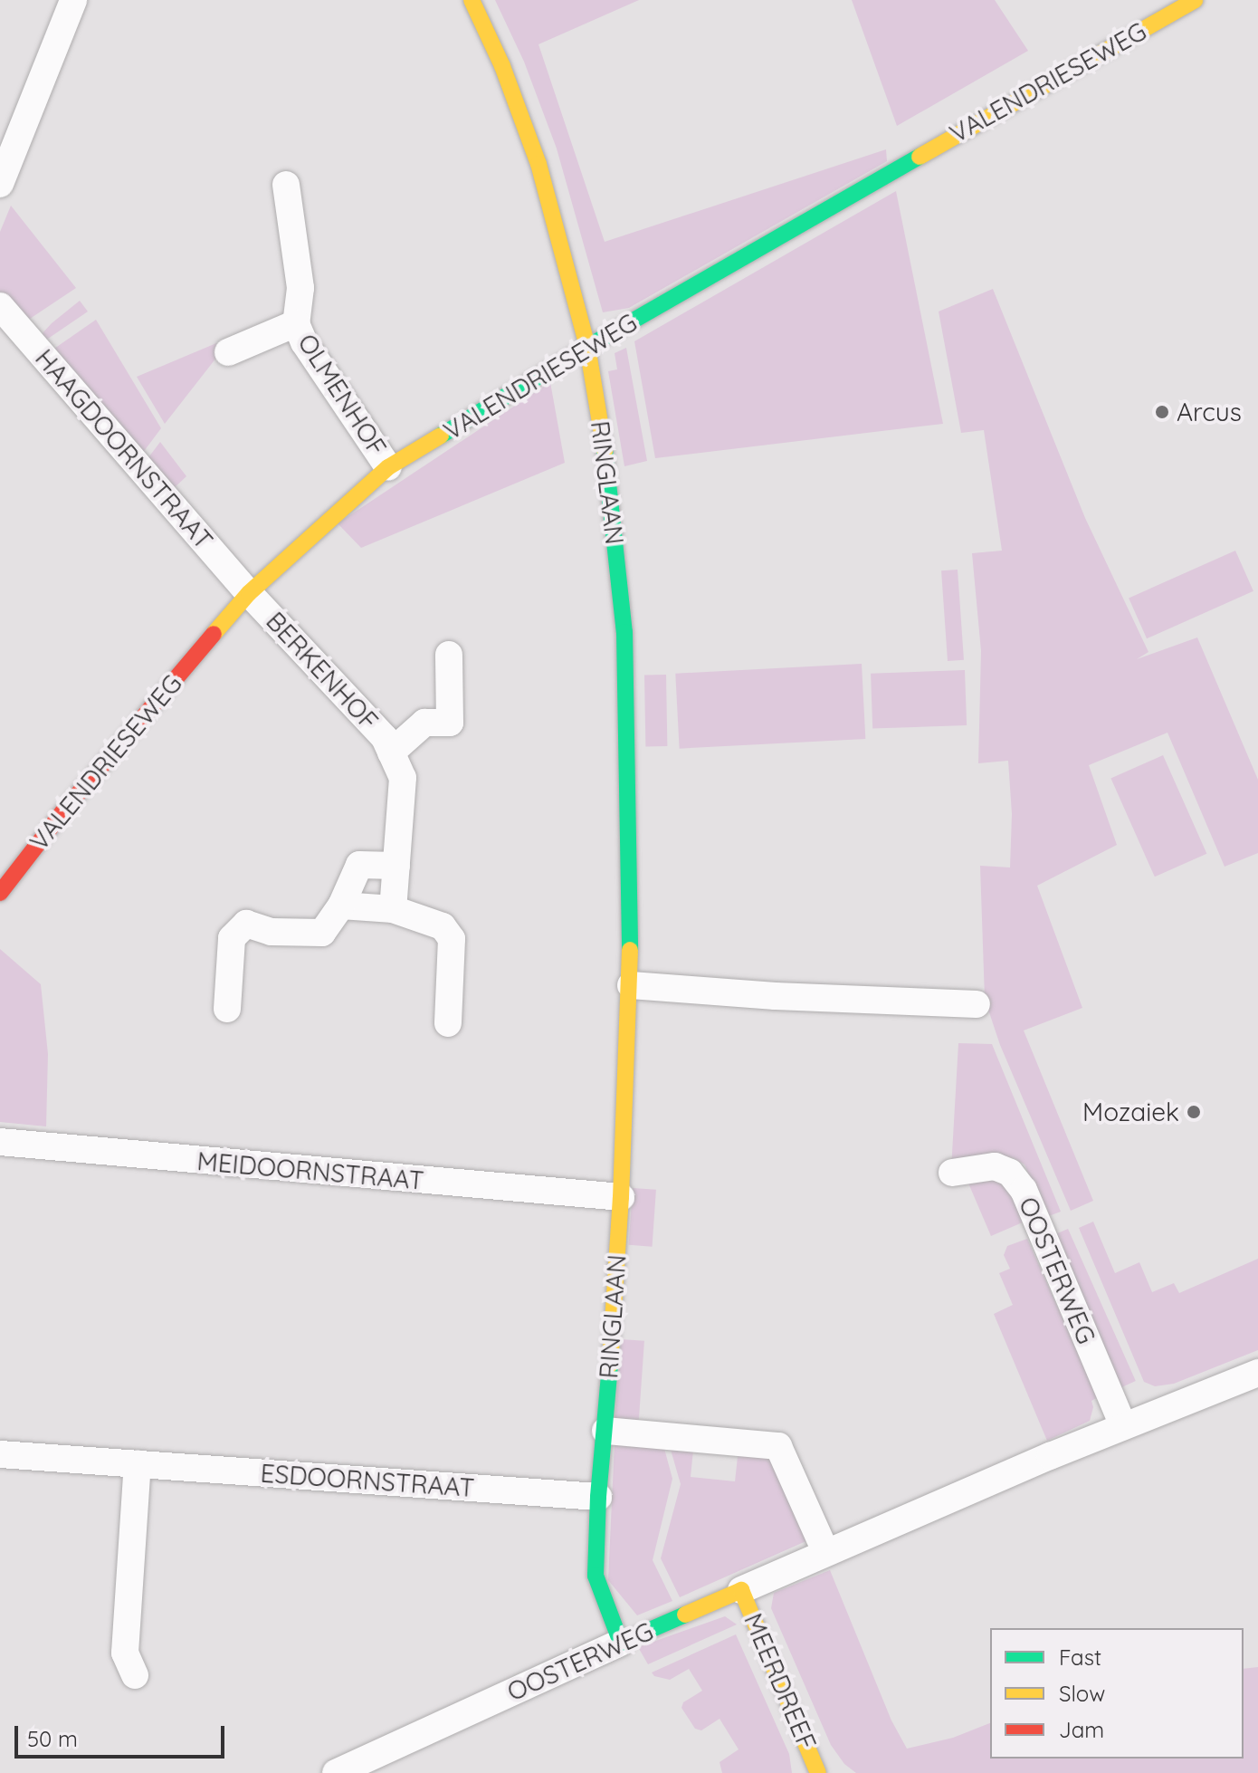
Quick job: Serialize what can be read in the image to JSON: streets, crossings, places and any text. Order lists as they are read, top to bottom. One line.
{"streets":{"street":["VALENDRIESEWEG","OLMENHOF","HAAGDOORNSTRAAT","RINGLAAN","BERKENHOF","MEIDOORNSTRAAT","OOSTERWEG","ESDOORNSTRAAT","MEERDREEF"]},"crossings":[["VALENDRIESEWEG","OLMENHOF"],["VALENDRIESEWEG","HAAGDOORNSTRAAT"],["VALENDRIESEWEG","RINGLAAN"],["VALENDRIESEWEG","BERKENHOF"],["HAAGDOORNSTRAAT","BERKENHOF"],["RINGLAAN","MEIDOORNSTRAAT"],["RINGLAAN","OOSTERWEG"],["RINGLAAN","ESDOORNSTRAAT"],["OOSTERWEG","MEERDREEF"]],"places":["Arcus","Mozaiek"],"legend":["Fast","Slow","Jam"],"scale_bar":"50 m"}
